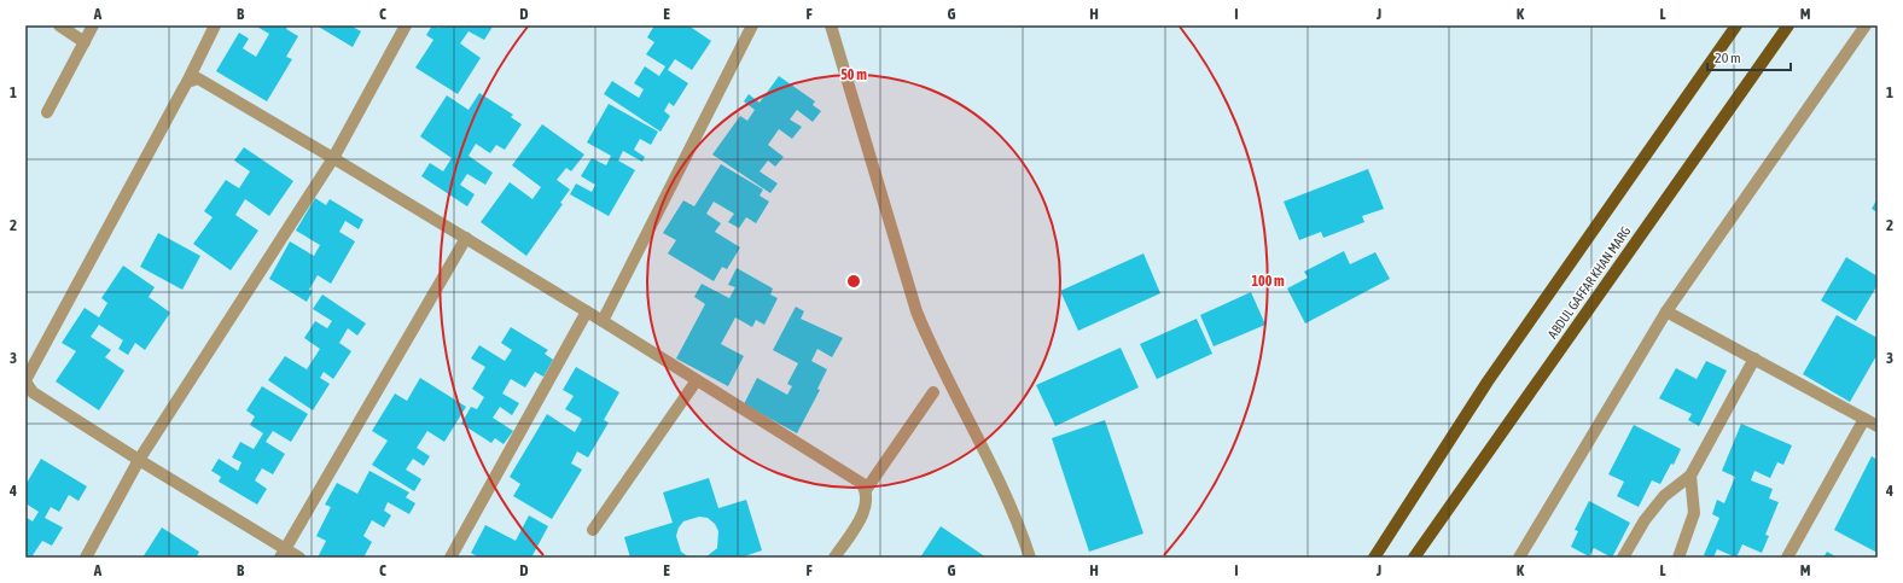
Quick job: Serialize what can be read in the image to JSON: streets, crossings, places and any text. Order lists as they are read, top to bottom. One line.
{"streets":{"main road":["ABDUL GAFFAR KHAN MARG"]},"scale_bar":"20 m","grid":{"columns":["A","B","C","D","E","F","G","H","I","J","K","L","M"],"rows":["1","2","3","4"]},"rings":["50 m","100 m"]}
